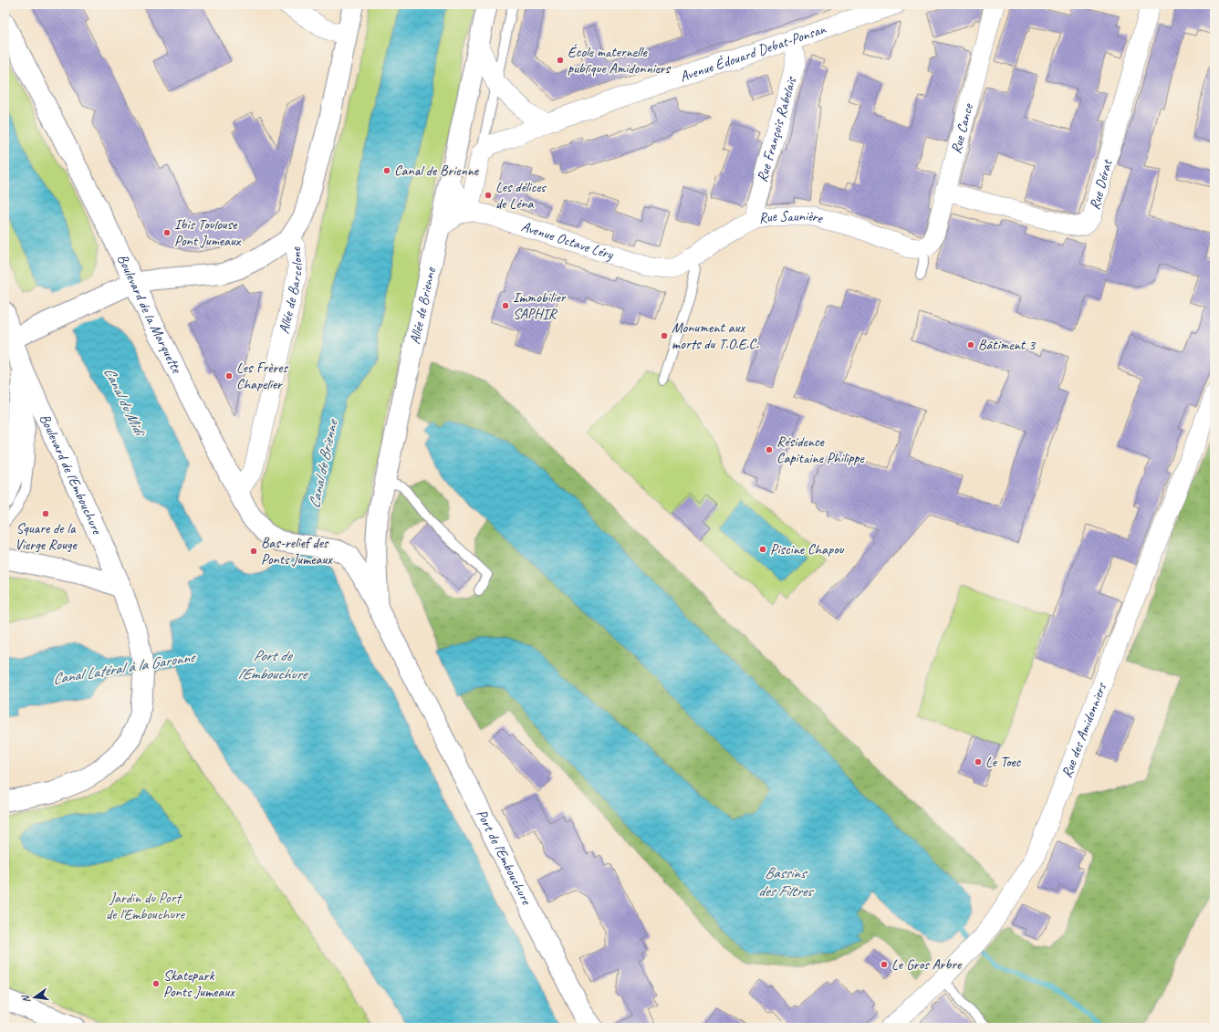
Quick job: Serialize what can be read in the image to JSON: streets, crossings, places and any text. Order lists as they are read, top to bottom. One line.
{"streets":{"main road":["Allée de Barcelone","Allée de Brienne","Boulevard de la Marquette","Boulevard de l'Embouchure","Port de l'Embouchure"],"street":["Avenue Édouard Debat-Ponsan","Rue Cance","Rue François Rabelais","Rue Dérat","Rue Saunière","Avenue Octave Léry","Rue des Amidonniers"]},"crossings":[["Avenue Édouard Debat-Ponsan","Rue François Rabelais"],["Rue Cance","Rue Dérat"],["Rue Cance","Rue Saunière"],["Rue François Rabelais","Rue Saunière"],["Rue Saunière","Avenue Octave Léry"],["Allée de Barcelone","Boulevard de la Marquette"],["Allée de Brienne","Port de l'Embouchure"],["Boulevard de la Marquette","Port de l'Embouchure"]],"water":["Canal du Midi","Canal de Brienne","Port de l'Embouchure","Canal Latéral à la Garonne","Bassins des Filtres"],"parks":["Jardin du Port de l'Embouchure"],"places":["École maternelle publique Amidonniers","Canal de Brienne","Les délices de Léna","Ibis Toulouse Pont Jumeaux","Immobilier SAPHIR","Monument aux morts du T.O.E.C.","Bâtiment 3","Les Frères Chapelier","Résidence Capitaine Philippe","Square de la Vierge Rouge","Piscine Chapou","Bas-relief des Ponts Jumeaux","Le Toec","Le Gros Arbre","Skatepark Ponts Jumeaux"],"north":"left"}
